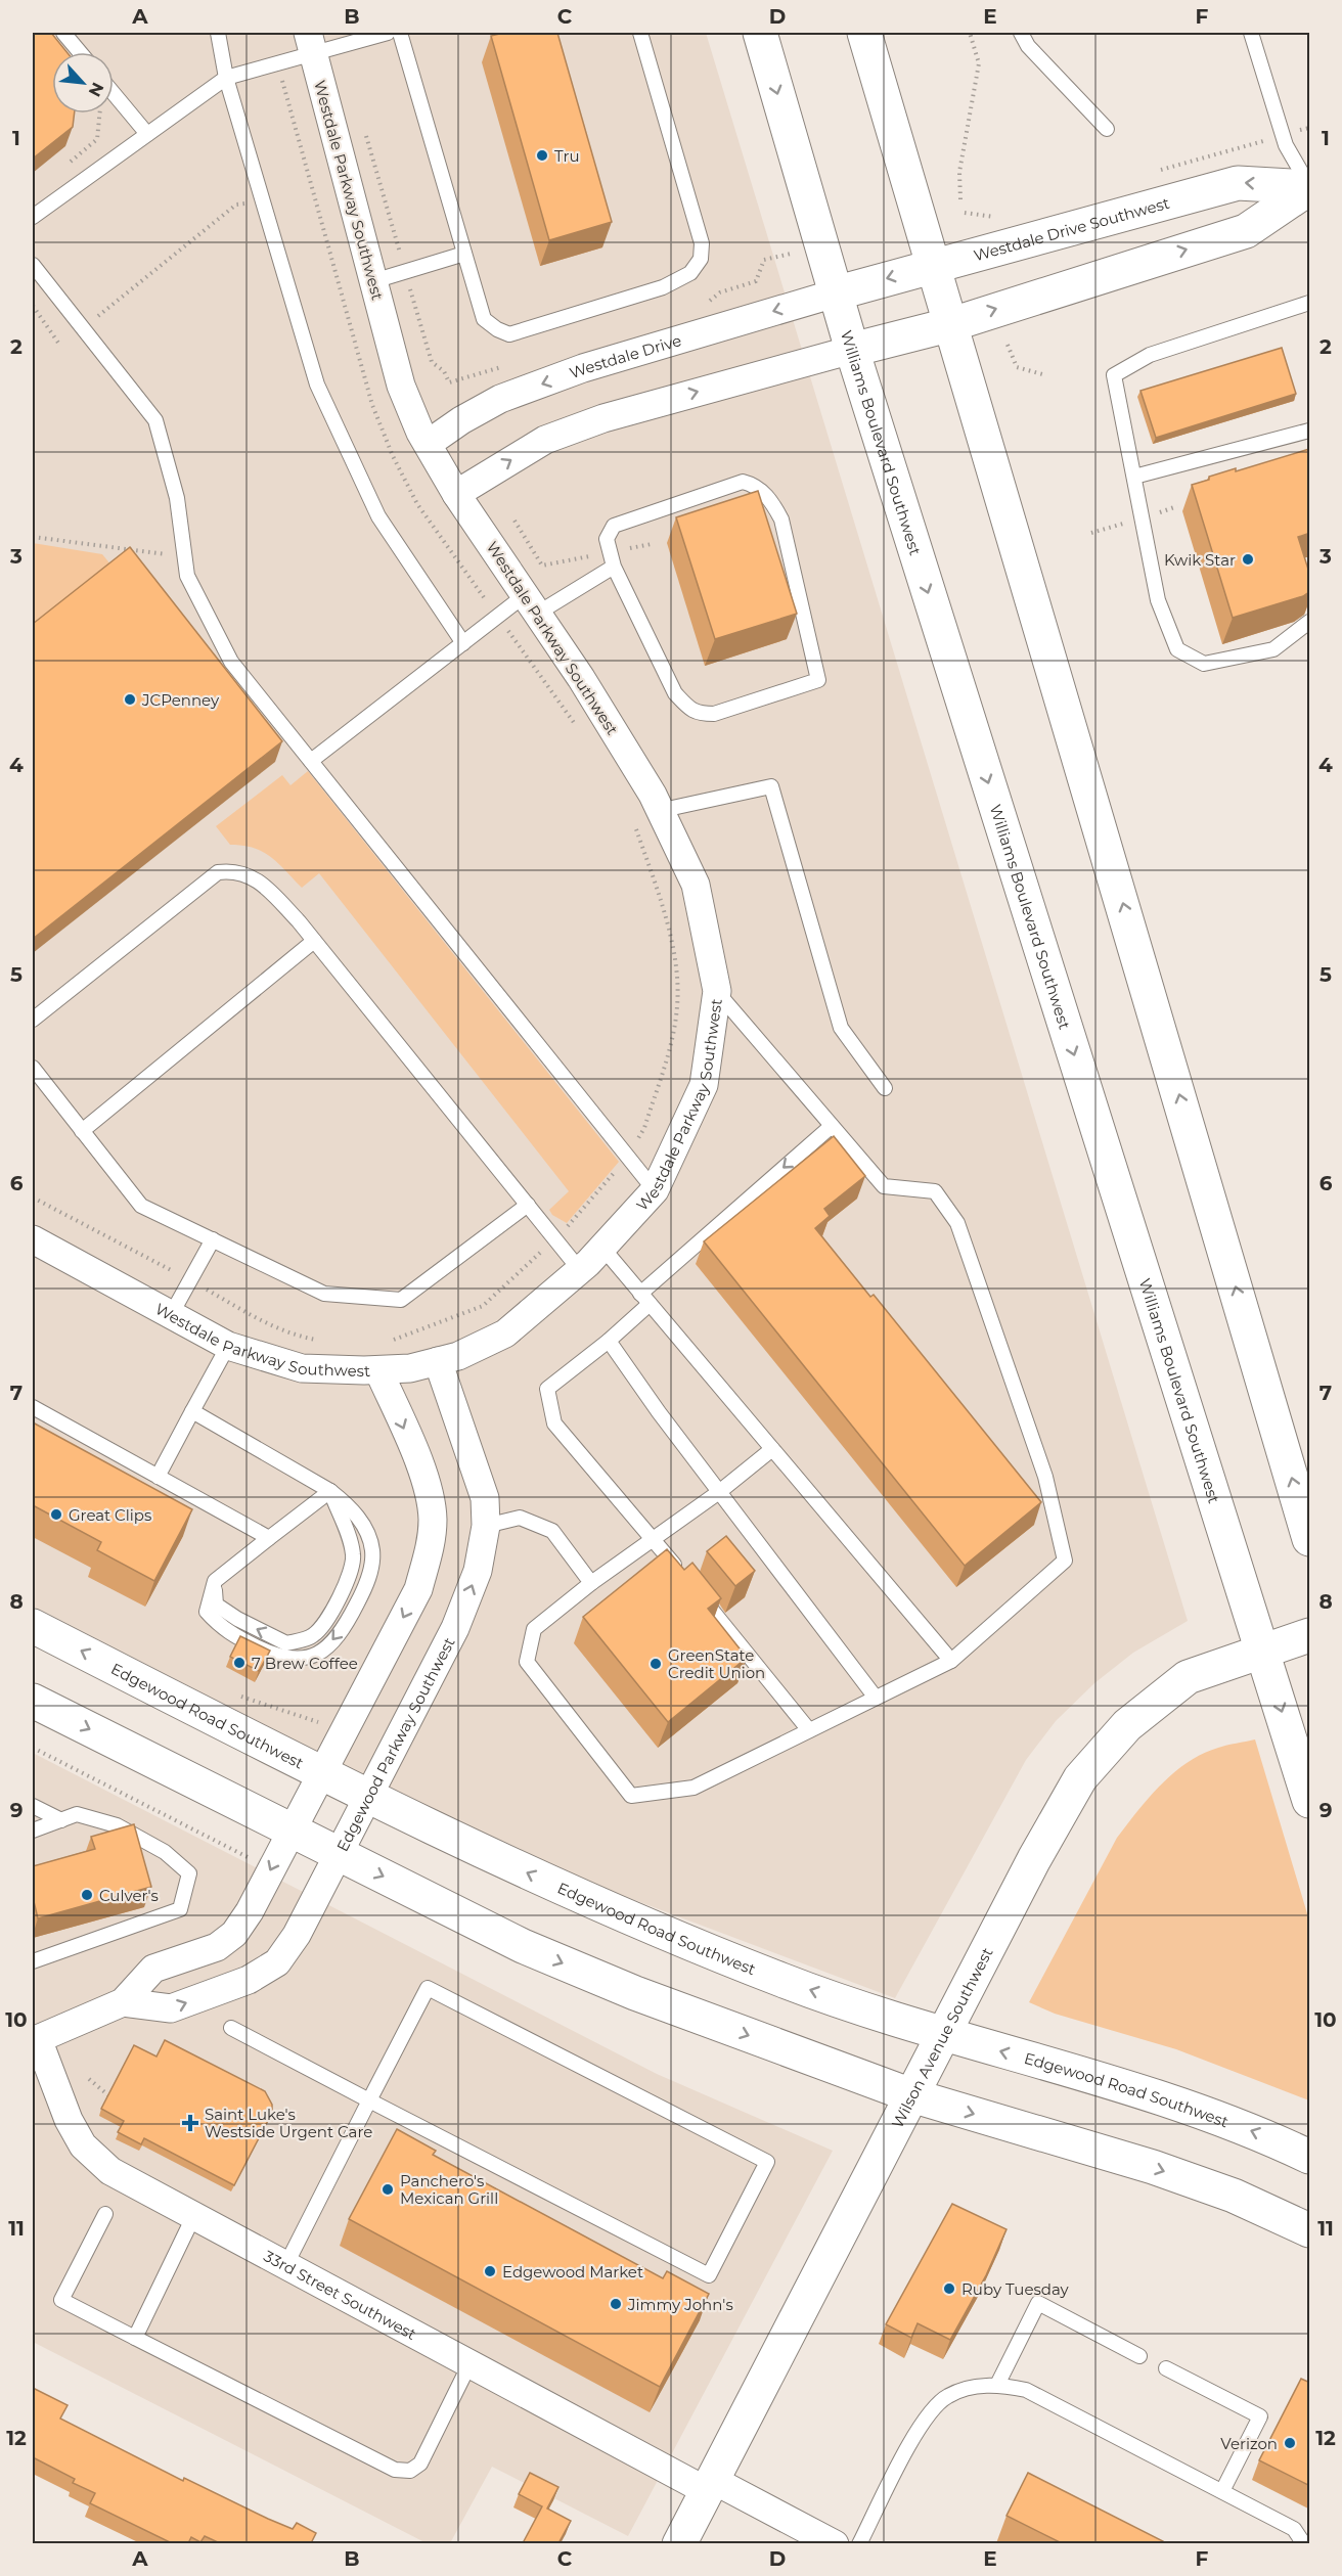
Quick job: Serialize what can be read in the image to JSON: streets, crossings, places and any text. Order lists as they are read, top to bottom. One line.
{"streets":{"main road":["Westdale Drive Southwest","Williams Boulevard Southwest","Edgewood Road Southwest","Wilson Avenue Southwest"],"street":["Westdale Parkway Southwest","Westdale Drive","Edgewood Parkway Southwest","33rd Street Southwest"]},"crossings":[["Westdale Parkway Southwest","Westdale Drive"],["Westdale Parkway Southwest","Edgewood Parkway Southwest"],["Westdale Drive Southwest","Westdale Drive"],["Westdale Drive Southwest","Williams Boulevard Southwest"],["Westdale Drive","Williams Boulevard Southwest"],["Williams Boulevard Southwest","Wilson Avenue Southwest"],["Edgewood Road Southwest","Edgewood Parkway Southwest"],["Edgewood Road Southwest","Wilson Avenue Southwest"],["Wilson Avenue Southwest","33rd Street Southwest"]],"places":{"other":["Tru","Kwik Star","JCPenney","Great Clips","7 Brew Coffee","GreenState Credit Union","Culver's","Panchero's Mexican Grill","Edgewood Market","Ruby Tuesday","Jimmy John's","Verizon"],"health":["Saint Luke's Westside Urgent Care"]},"north":"bottom right","grid":{"columns":["A","B","C","D","E","F"],"rows":["1","2","3","4","5","6","7","8","9","10","11","12"]}}
